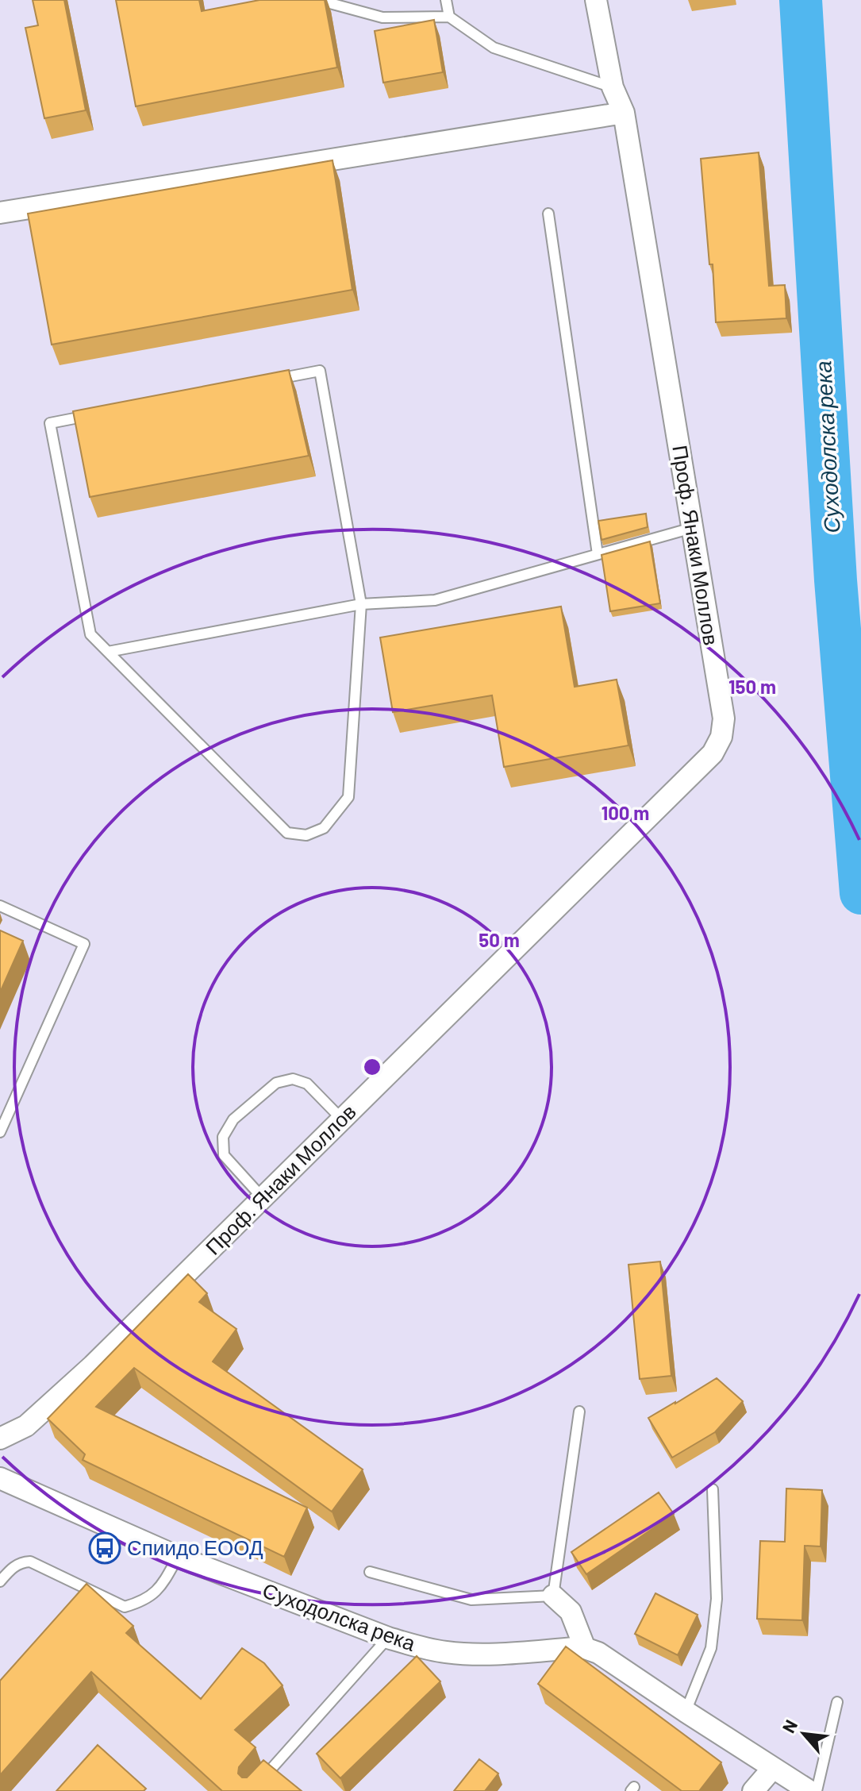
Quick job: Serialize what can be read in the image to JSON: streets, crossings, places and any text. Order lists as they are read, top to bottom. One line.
{"streets":{"street":["Проф. Янаки Моллов","Суходолска река"]},"water":["Суходолска река"],"places":{"bus stop":["Спиидо ЕООД"]},"north":"top left","rings":["150 m","100 m","50 m"]}
